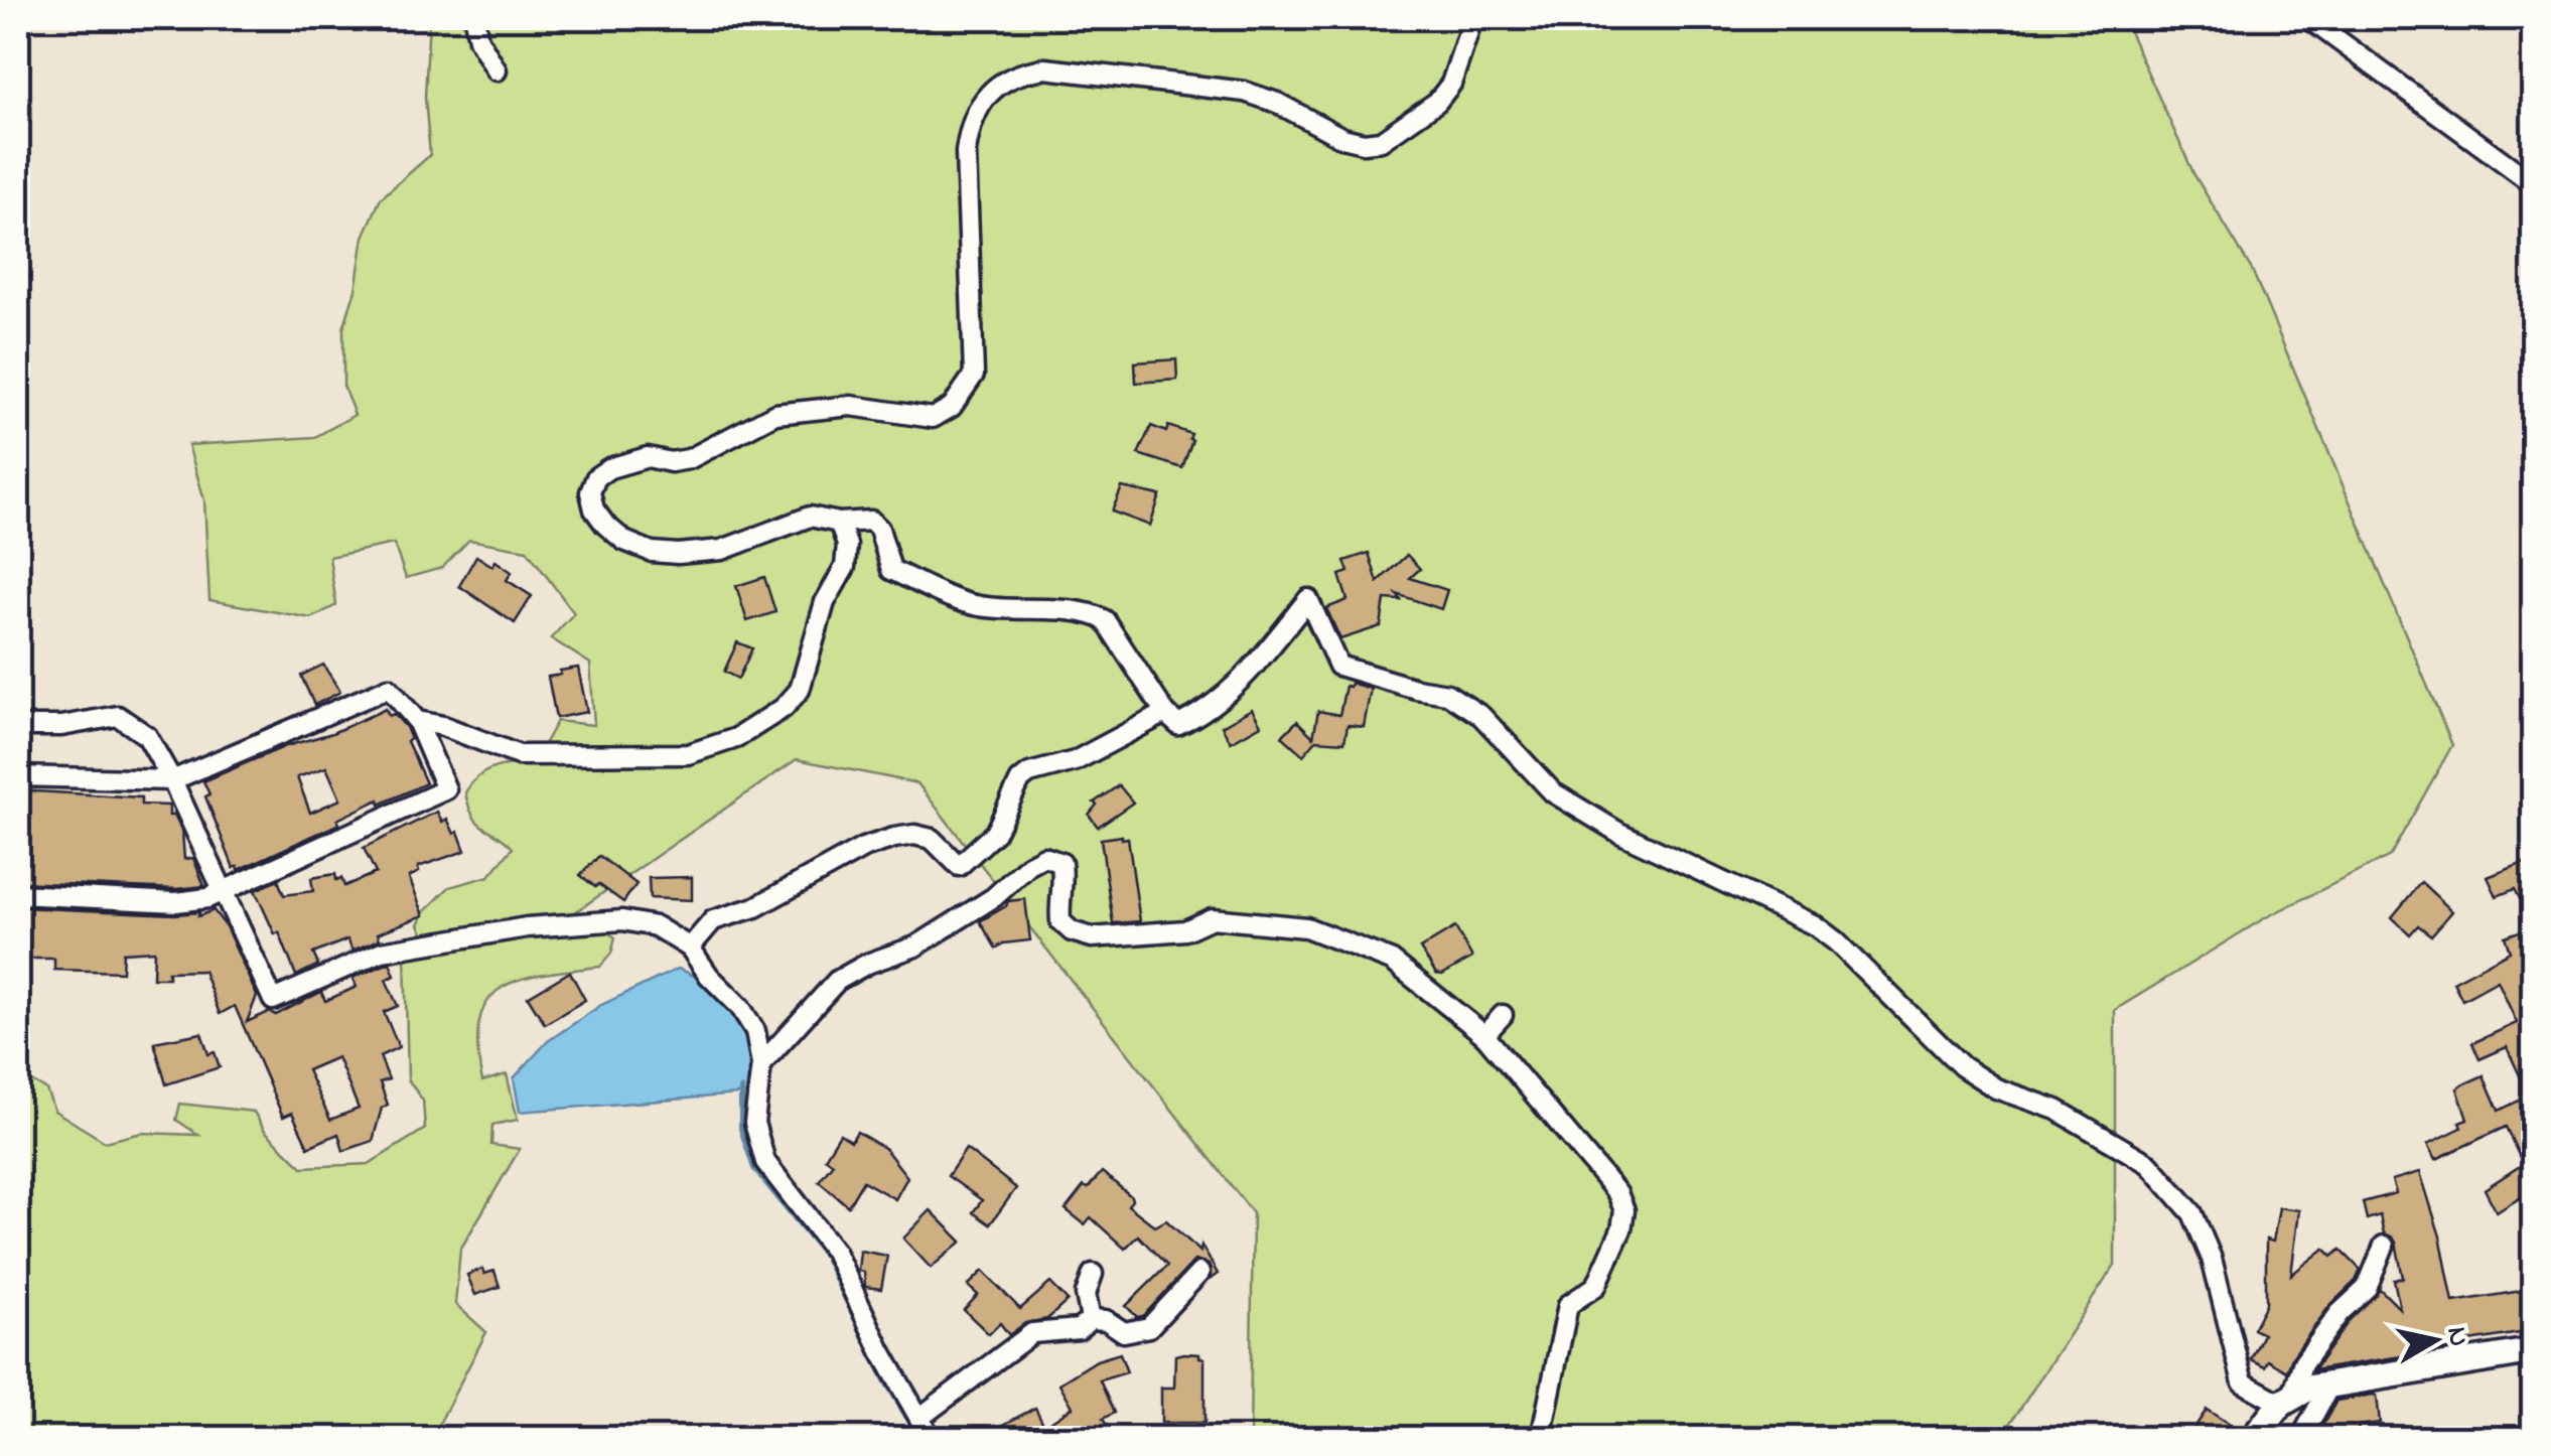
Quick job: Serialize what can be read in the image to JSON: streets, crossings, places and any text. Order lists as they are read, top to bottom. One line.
{"north":"right"}
